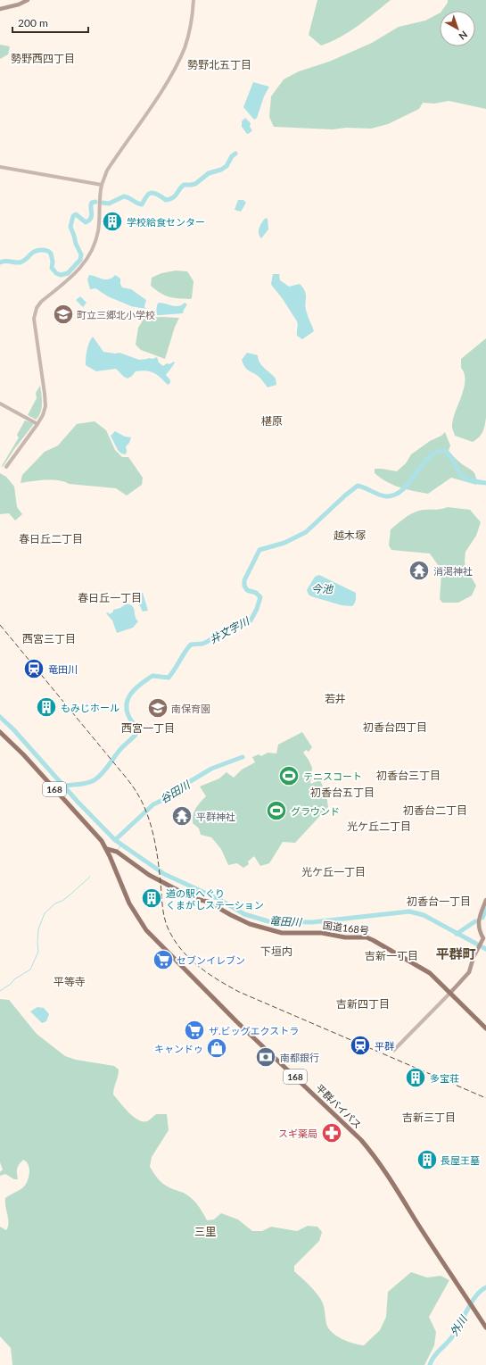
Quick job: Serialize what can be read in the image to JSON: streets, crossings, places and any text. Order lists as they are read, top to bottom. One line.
{"streets":{"highway":["168","国道168号","平群バイパス"]},"crossings":[["168","国道168号"],["168","平群バイパス"],["国道168号","平群バイパス"]],"districts":["勢野西四丁目","勢野北五丁目","椹原","越木塚","春日丘二丁目","春日丘一丁目","西宮三丁目","若井","初香台四丁目","西宮一丁目","初香台三丁目","初香台五丁目","初香台二丁目","光ケ丘二丁目","光ケ丘一丁目","初香台一丁目","下垣内","平群町","吉新一丁目","平等寺","吉新四丁目","吉新三丁目","三里"],"water":["今池","井文字川","谷田川","竜田川","外川"],"places":{"building":["学校給食センター","もみじホール","道の駅へぐり くまがしステーション","多宝荘","長屋王墓"],"school or university":["町立三郷北小学校","南保育園"],"temple":["消渇神社","平群神社"],"station":["竜田川","平群"],"sports":["テニスコート","グラウンド"],"supermarket":["セブンイレブン","ザ.ビッグエクストラ"],"shop":["キャンドゥ"],"bank":["南都銀行"],"pharmacy":["スギ薬局"]},"scale_bar":"200 m","north":"bottom right"}
